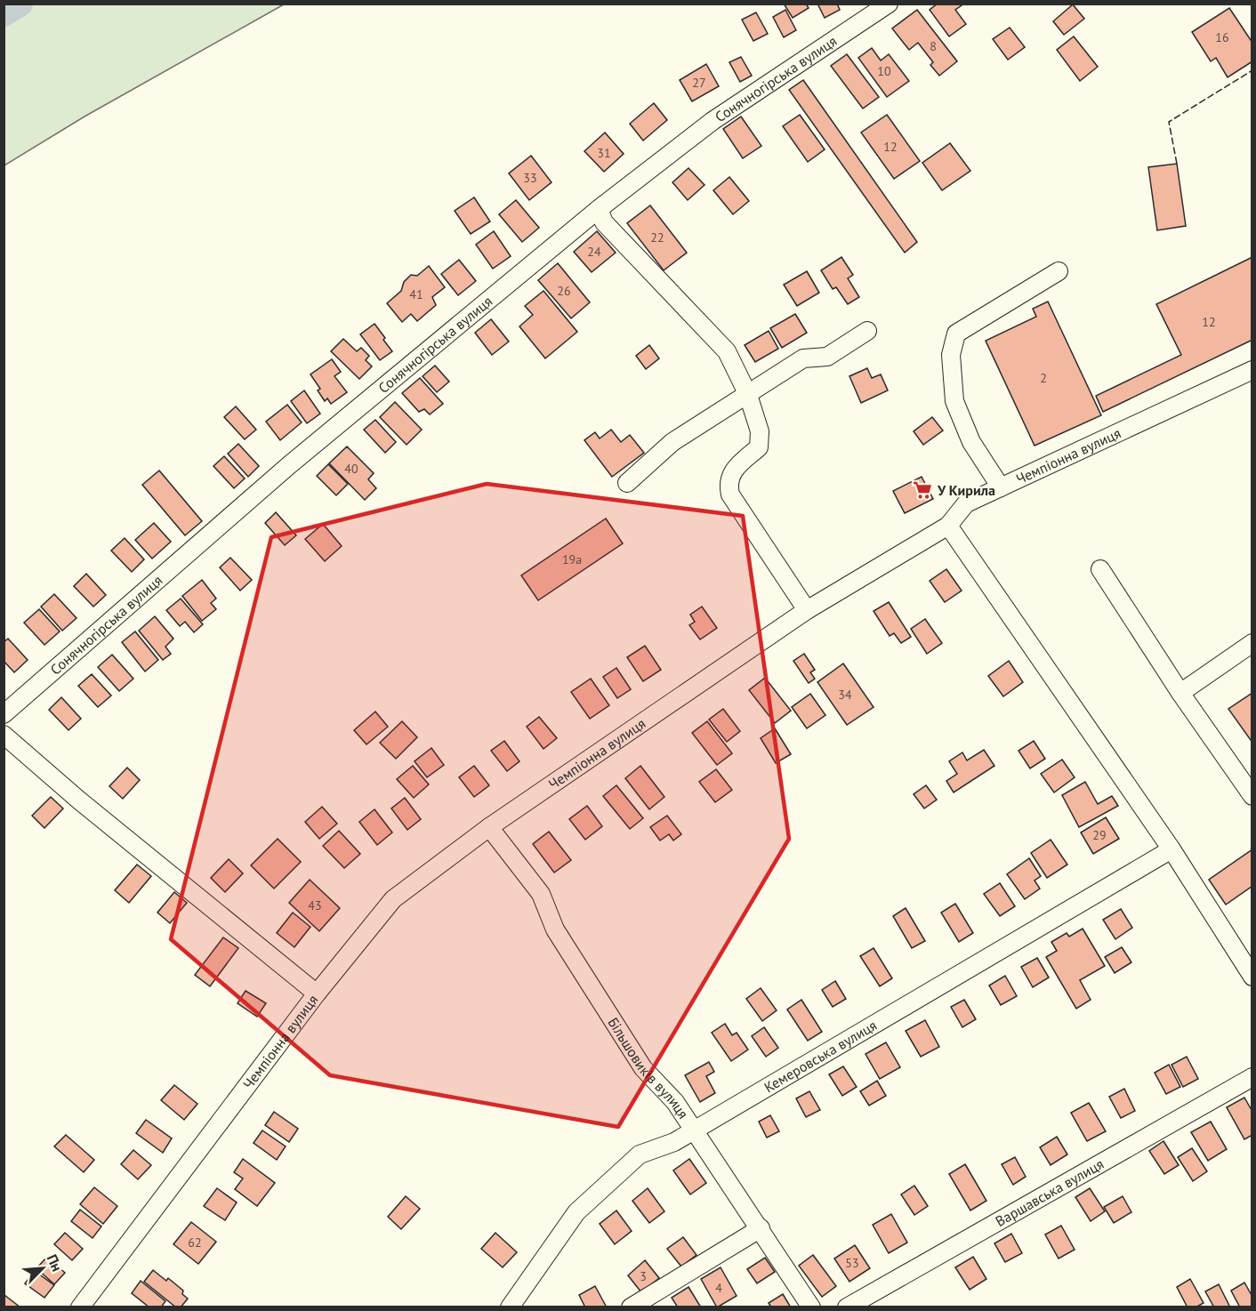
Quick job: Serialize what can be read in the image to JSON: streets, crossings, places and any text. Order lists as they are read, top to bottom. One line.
{"streets":{"street":["Сонячногірська вулиця","Чемпіонна вулиця","Кемеровська вулиця","Більшовиків вулиця","Варшавська вулиця"]},"crossings":[["Чемпіонна вулиця","Більшовиків вулиця"],["Кемеровська вулиця","Більшовиків вулиця"]],"places":{"supermarket":["У Кирила"]},"house_numbers":["16","8","10","27","12","31","33","22","24","26","41","12","2","40","19а","34","29","43","62","53","3","4"],"north":"top right"}
